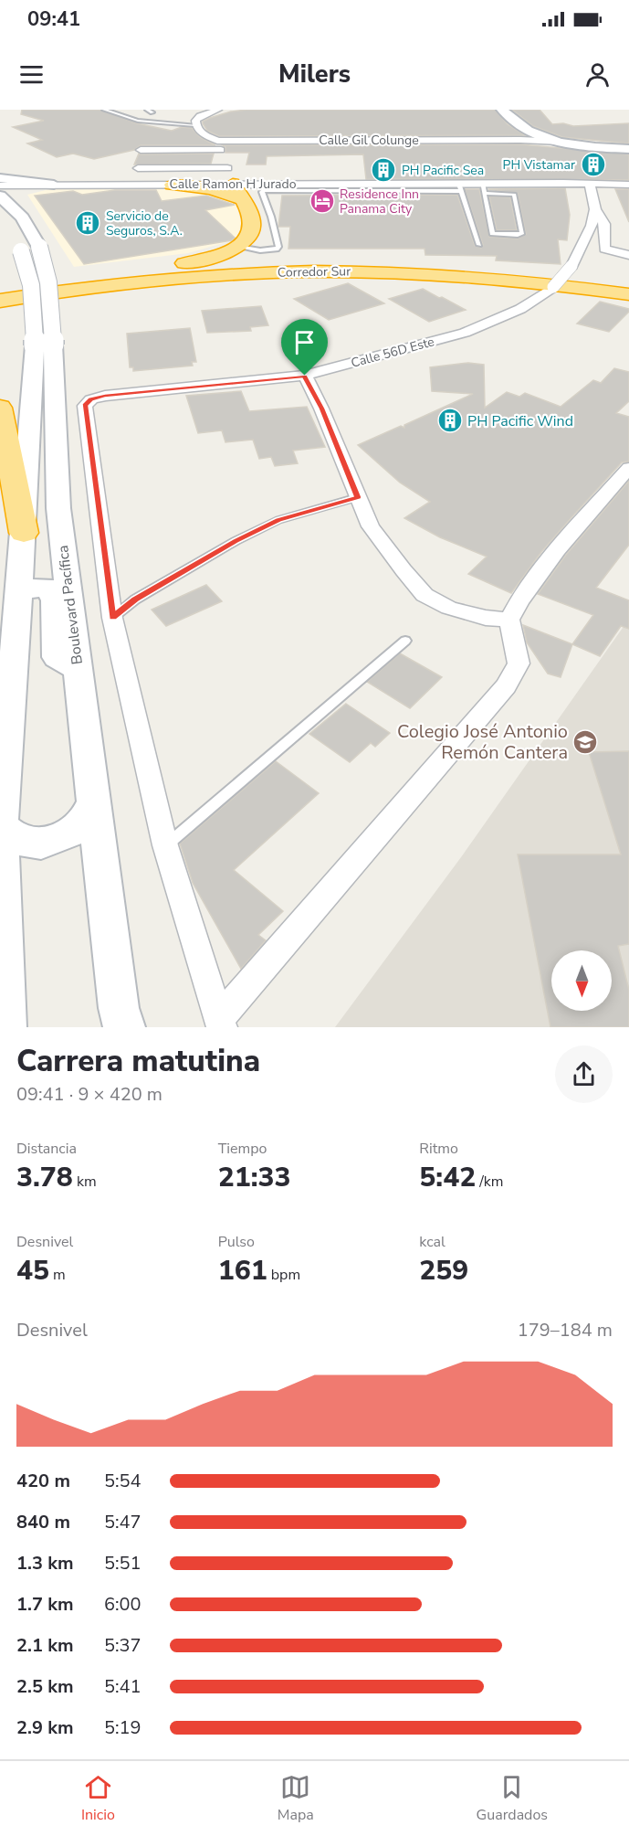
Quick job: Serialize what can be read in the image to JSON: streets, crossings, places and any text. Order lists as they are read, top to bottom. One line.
{"streets":{"highway":["Corredor Sur"],"street":["Calle Gil Colunge","Calle Ramon H Jurado","Calle 56D Este","Boulevard Pacífica"]},"places":{"building":["PH Vistamar","PH Pacific Sea","Servicio de Seguros, S.A.","PH Pacific Wind"],"hotel":["Residence Inn Panama City"],"school or university":["Colegio José Antonio Remón Cantera"]},"north":"bottom","page":{"status":"09:41","header":"Milers","heading":["Carrera matutina","09:41 · 9 × 420 m"],"stats":[["Distancia","3.78 km"],["Tiempo","21:33"],["Ritmo","5:42 /km"],["Desnivel","45 m"],["Pulso","161 bpm"],["kcal","259"]],"chart":["Desnivel","179–184 m"],"list":[{"name":"420 m","note":"5:54"},{"name":"840 m","note":"5:47"},{"name":"1.3 km","note":"5:51"},{"name":"1.7 km","note":"6:00"},{"name":"2.1 km","note":"5:37"},{"name":"2.5 km","note":"5:41"},{"name":"2.9 km","note":"5:19"}],"tabs":["Inicio","Mapa","Guardados"]}}
